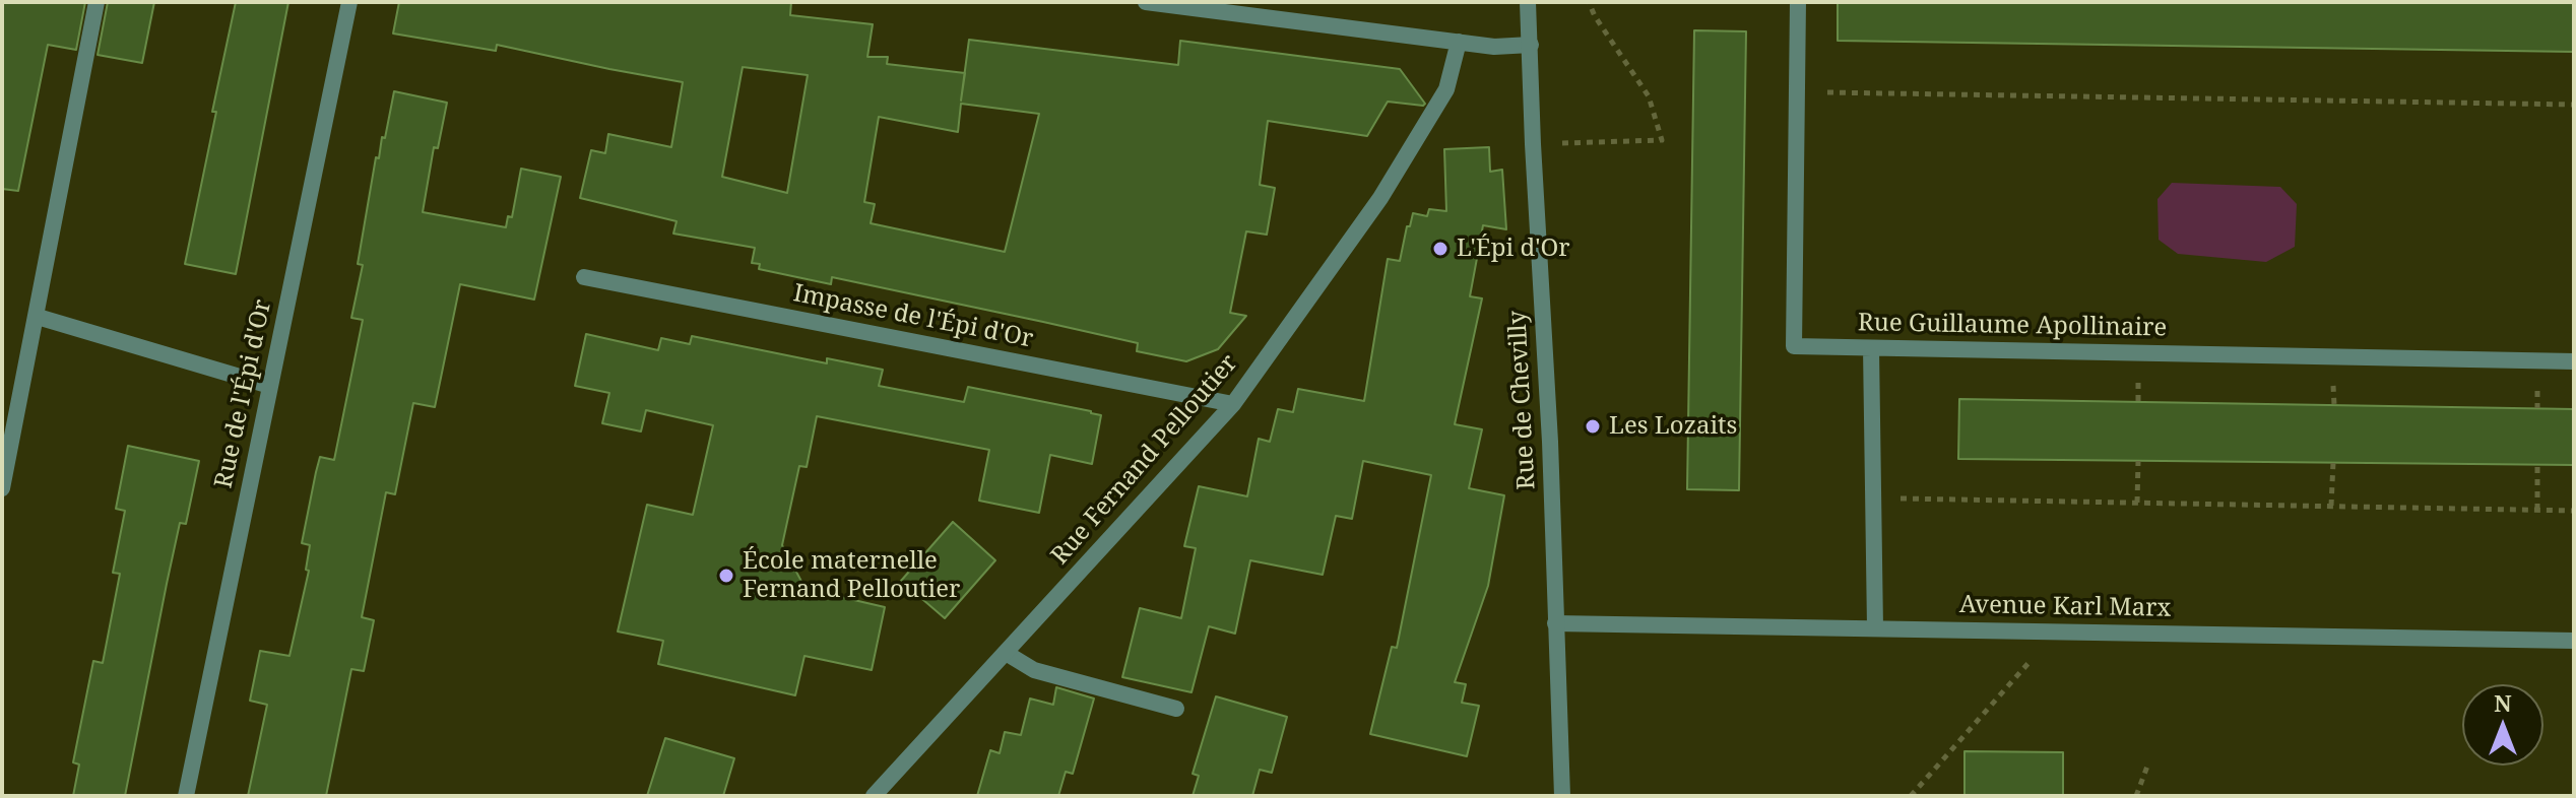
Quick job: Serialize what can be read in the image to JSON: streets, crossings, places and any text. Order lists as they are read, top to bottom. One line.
{"streets":{"street":["Impasse de l'Épi d'Or","Rue Guillaume Apollinaire","Rue de l'Épi d'Or","Rue de Chevilly","Rue Fernand Pelloutier","Avenue Karl Marx"]},"crossings":[["Impasse de l'Épi d'Or","Rue Fernand Pelloutier"],["Rue de Chevilly","Avenue Karl Marx"]],"places":["L'Épi d'Or","Les Lozaits","École maternelle Fernand Pelloutier"],"north":"top"}
